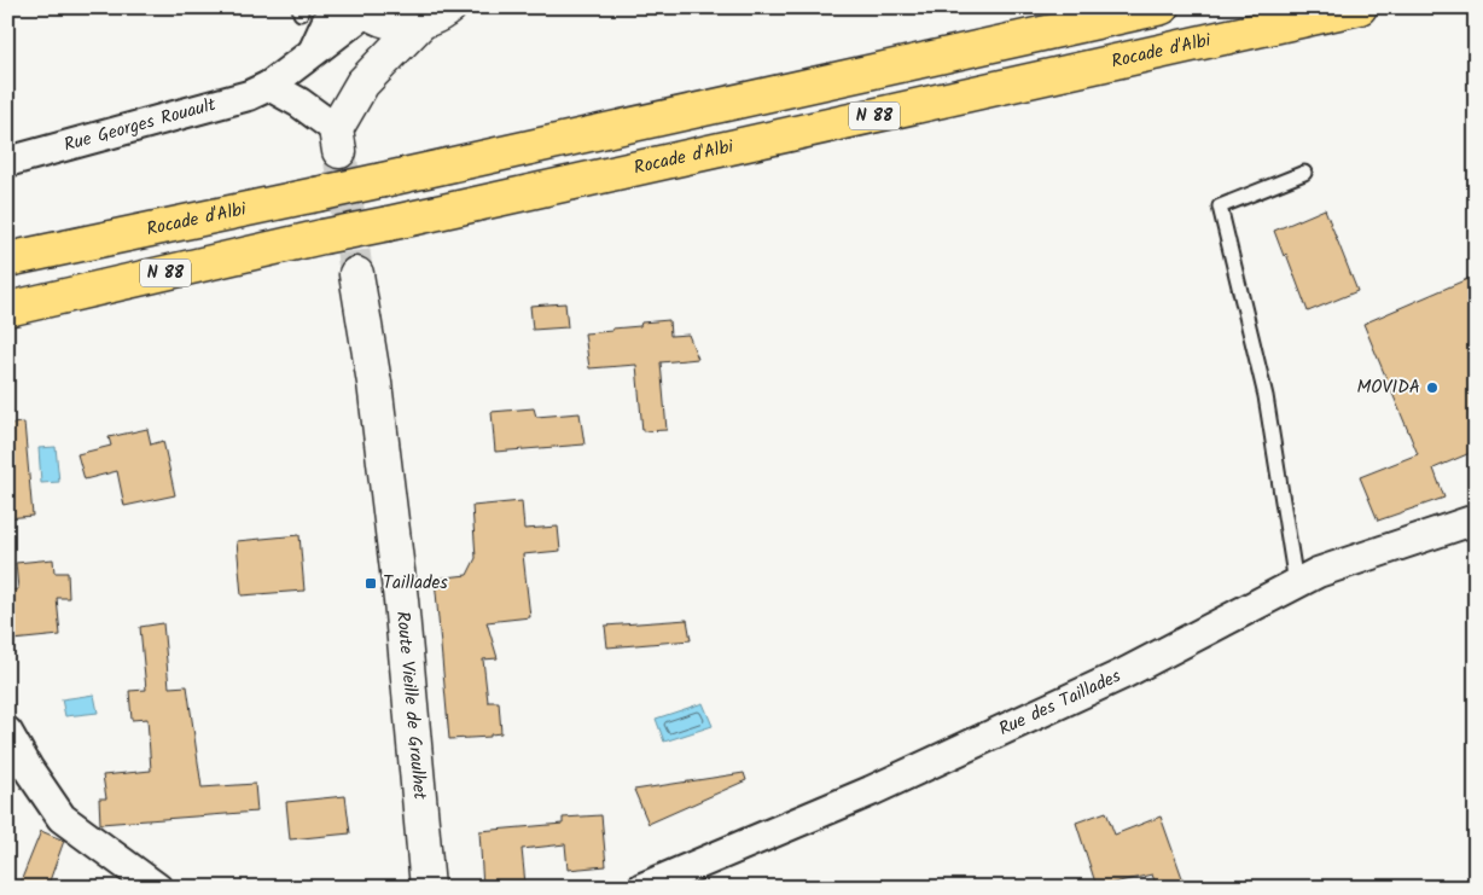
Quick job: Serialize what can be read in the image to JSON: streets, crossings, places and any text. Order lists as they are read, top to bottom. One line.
{"streets":{"highway":["Rocade d'Albi","N 88"],"main road":["Route Vieille de Graulhet"],"street":["Rue Georges Rouault","Rue des Taillades"]},"places":{"other":["MOVIDA"],"transit":["Taillades"]}}
